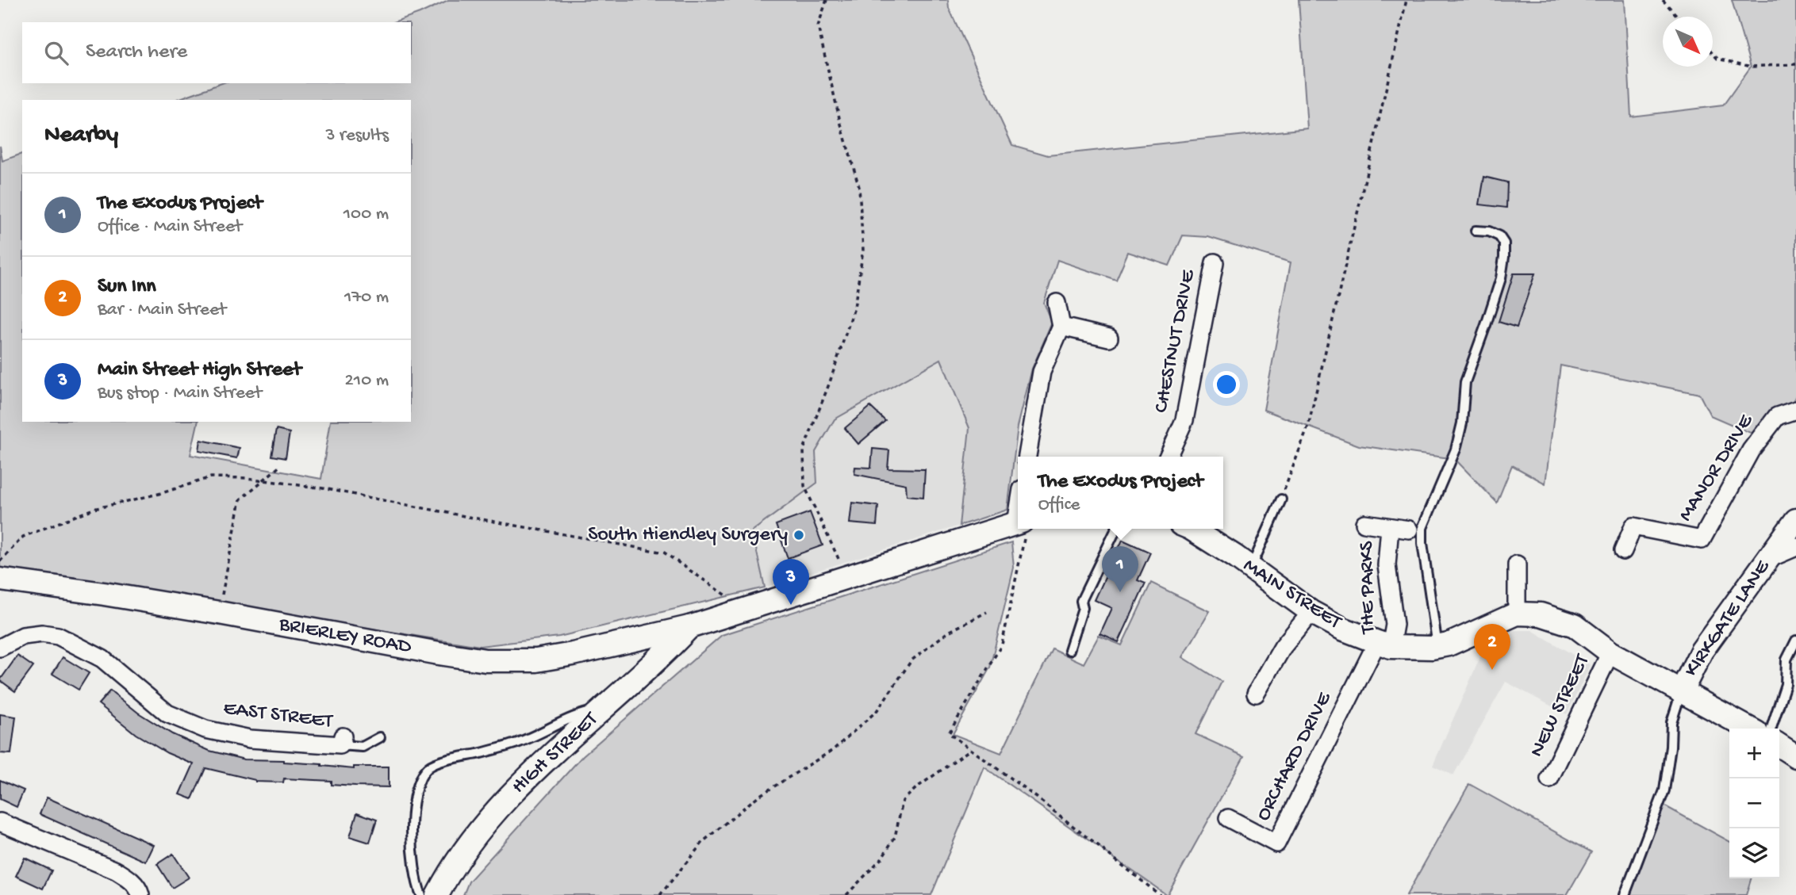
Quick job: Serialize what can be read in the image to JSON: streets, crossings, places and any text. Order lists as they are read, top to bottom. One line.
{"streets":{"street":["CHESTNUT DRIVE","MANOR DRIVE","THE PARKS","MAIN STREET","KIRKGATE LANE","BRIERLEY ROAD","NEW STREET","EAST STREET","HIGH STREET","ORCHARD DRIVE"]},"crossings":[["THE PARKS","MAIN STREET"],["THE PARKS","ORCHARD DRIVE"],["MAIN STREET","KIRKGATE LANE"],["MAIN STREET","NEW STREET"],["MAIN STREET","ORCHARD DRIVE"],["BRIERLEY ROAD","HIGH STREET"]],"places":["South Hiendley Surgery"],"north":"bottom right","page":{"search":"Search here","heading":["Nearby","3 results"],"list":[{"mark":"1","name":"The Exodus Project","note":"Office · Main Street","value":"100 m"},{"mark":"2","name":"Sun Inn","note":"Bar · Main Street","value":"170 m"},{"mark":"3","name":"Main Street High Street","note":"Bus stop · Main Street","value":"210 m"}],"popup":["The Exodus Project","Office"],"pins":["1","3","2"],"map_buttons":["+","−"]}}
